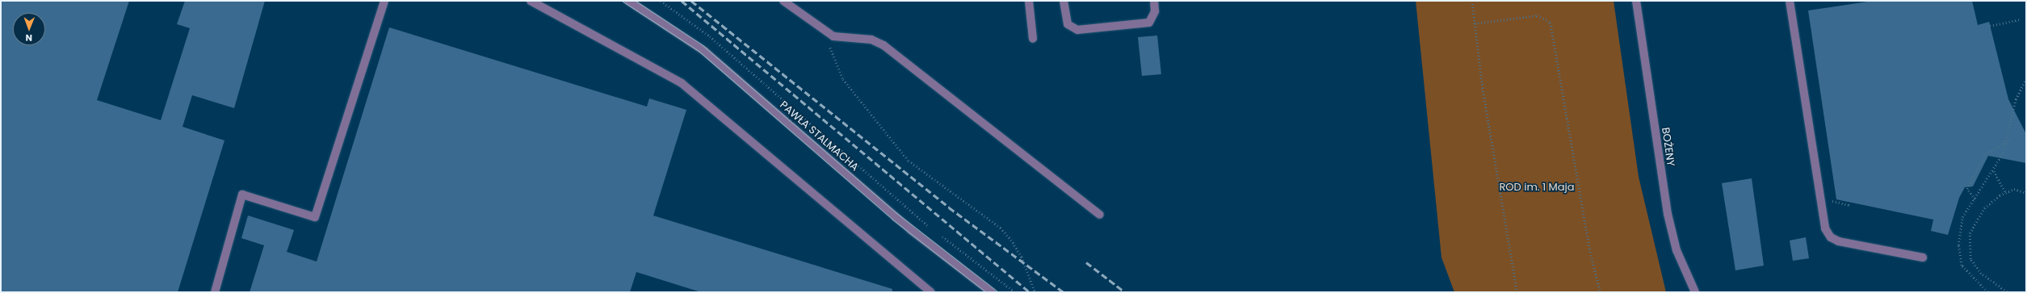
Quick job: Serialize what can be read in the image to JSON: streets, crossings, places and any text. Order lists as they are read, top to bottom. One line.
{"streets":{"street":["PAWŁA STALMACHA","BOŻENY"]},"parks":["ROD im. 1 Maja"],"north":"bottom"}
